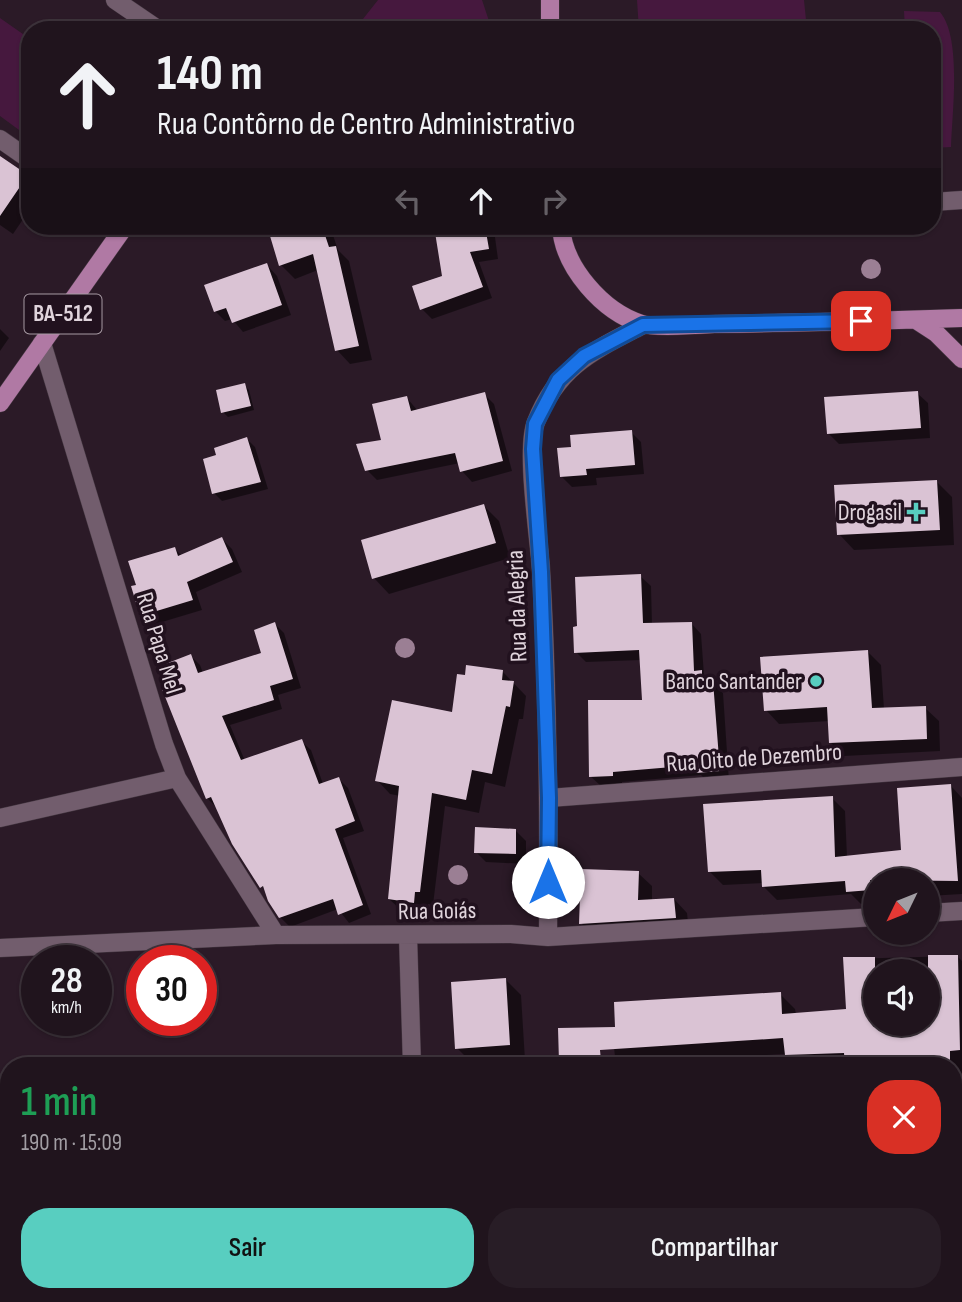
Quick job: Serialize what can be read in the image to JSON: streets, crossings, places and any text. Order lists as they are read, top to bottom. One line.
{"streets":{"main road":["BA-512"],"street":["Rua da Alegria","Rua Papa Mel","Rua Oito de Dezembro","Rua Goiás"]},"crossings":[["BA-512","Rua Papa Mel"],["Rua da Alegria","Rua Oito de Dezembro"],["Rua da Alegria","Rua Goiás"],["Rua Papa Mel","Rua Goiás"]],"places":{"health":["Drogasil"],"other":["Banco Santander"]},"north":"bottom left","page":{"turn":["140 m","Rua Contôrno de Centro Administrativo"],"speed":"28 km/h","limit":"30","heading":["1 min","190 m · 15:09"],"buttons":["Sair","Compartilhar"]}}
